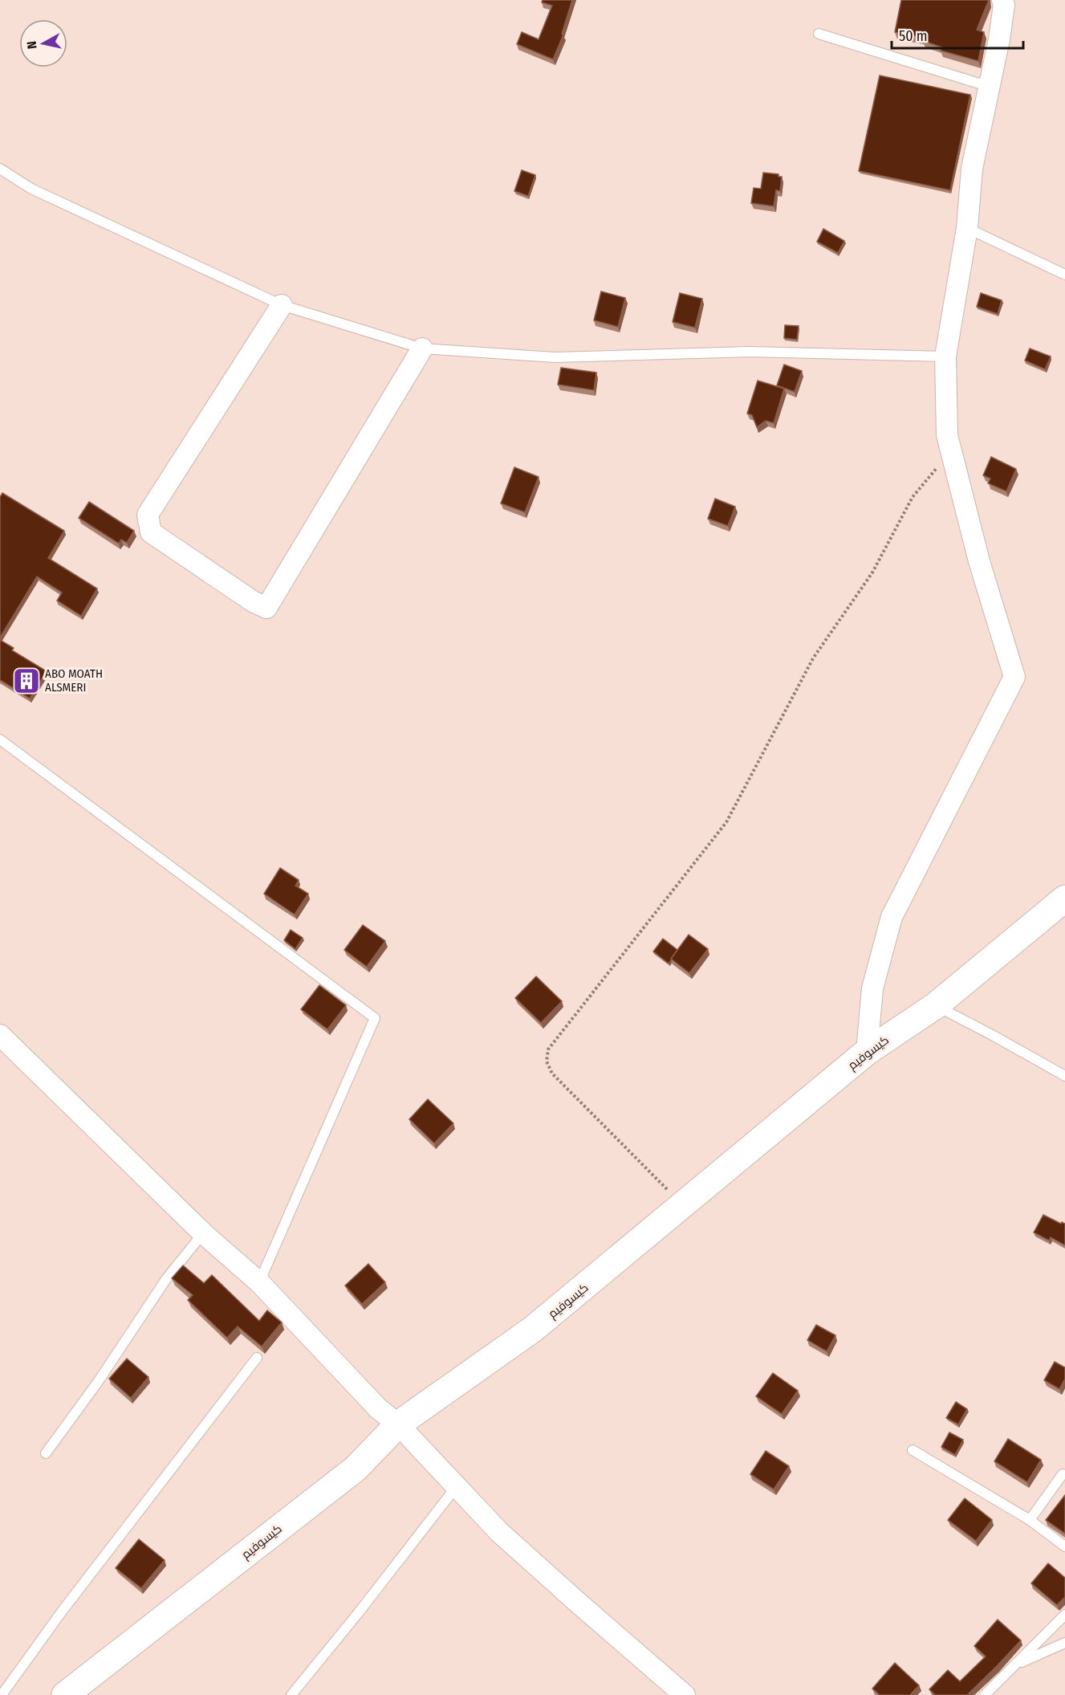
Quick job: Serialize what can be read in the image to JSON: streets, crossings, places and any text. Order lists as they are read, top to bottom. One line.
{"streets":{"street":["كيسوفيم"]},"places":{"building":["ABO MOATH ALSMERI"]},"scale_bar":"50 m","north":"left"}
